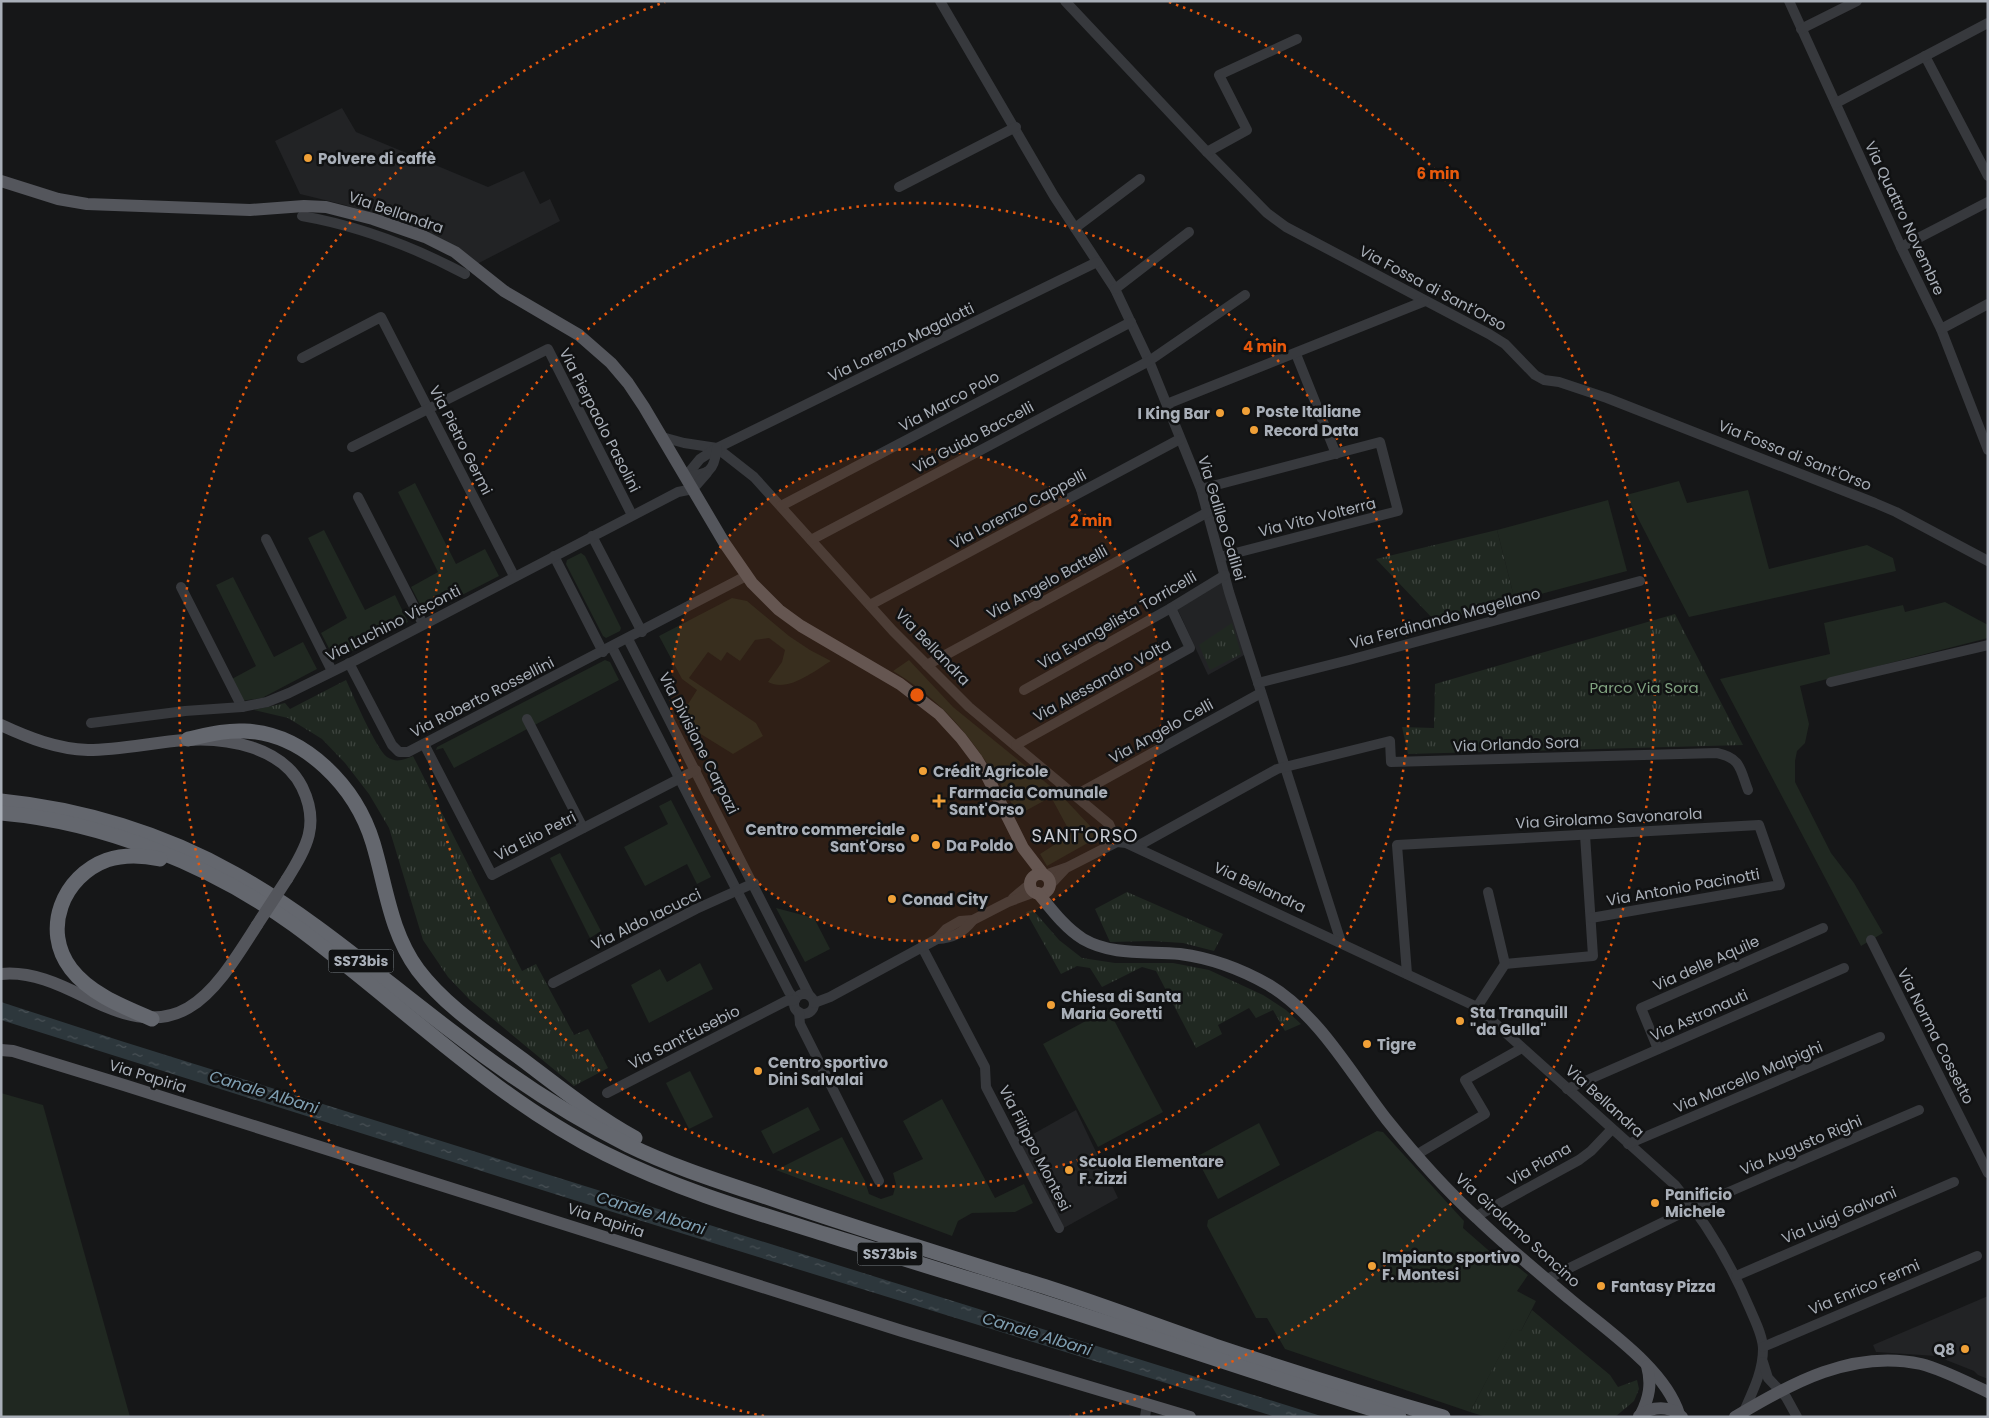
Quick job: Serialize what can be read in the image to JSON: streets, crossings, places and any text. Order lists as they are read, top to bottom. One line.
{"streets":{"highway":["SS73bis"],"main road":["Via Bellandra","Via Papiria","Via Girolamo Soncino"],"street":["Via Quattro Novembre","Via Fossa di Sant'Orso","Via Lorenzo Magalotti","Via Marco Polo","Via Pierpaolo Pasolini","Via Guido Baccelli","Via Pietro Germi","Via Lorenzo Cappelli","Via Vito Volterra","Via Galileo Galilei","Via Angelo Battelli","Via Ferdinando Magellano","Via Evangelista Torricelli","Via Luchino Visconti","Via Alessandro Volta","Via Roberto Rossellini","Via Angelo Celli","Via Divisione Carpazi","Via Orlando Sora","Via Girolamo Savonarola","Via Elio Petri","Via Antonio Pacinotti","Via Aldo Iacucci","Via delle Aquile","Via Astronauti","Via Norma Cossetto","Via Sant'Eusebio","Via Marcello Malpighi","Via Augusto Righi","Via Filippo Montesi","Via Piana","Via Luigi Galvani","Via Enrico Fermi"]},"crossings":[["Via Bellandra","Via Lorenzo Magalotti"],["Via Bellandra","Via Marco Polo"],["Via Bellandra","Via Guido Baccelli"],["Via Bellandra","Via Lorenzo Cappelli"],["Via Bellandra","Via Galileo Galilei"],["Via Bellandra","Via Angelo Battelli"],["Via Bellandra","Via Alessandro Volta"],["Via Bellandra","Via Angelo Celli"],["Via Bellandra","Via Girolamo Savonarola"],["Via Bellandra","Via Astronauti"],["Via Bellandra","Via Sant'Eusebio"],["Via Bellandra","Via Marcello Malpighi"],["Via Bellandra","Via Augusto Righi"],["Via Bellandra","Via Piana"],["Via Bellandra","Via Luigi Galvani"],["Via Bellandra","Via Girolamo Soncino"],["Via Bellandra","Via Enrico Fermi"],["Via Lorenzo Magalotti","Via Galileo Galilei"],["Via Lorenzo Magalotti","Via Girolamo Soncino"],["Via Marco Polo","Via Galileo Galilei"],["Via Pierpaolo Pasolini","Via Pietro Germi"],["Via Pierpaolo Pasolini","Via Luchino Visconti"],["Via Guido Baccelli","Via Galileo Galilei"],["Via Pietro Germi","Via Luchino Visconti"],["Via Lorenzo Cappelli","Via Galileo Galilei"],["Via Vito Volterra","Via Galileo Galilei"],["Via Galileo Galilei","Via Angelo Battelli"],["Via Galileo Galilei","Via Ferdinando Magellano"],["Via Galileo Galilei","Via Evangelista Torricelli"],["Via Galileo Galilei","Via Angelo Celli"],["Via Galileo Galilei","Via Orlando Sora"],["Via Evangelista Torricelli","Via Alessandro Volta"],["Via Luchino Visconti","Via Roberto Rossellini"],["Via Luchino Visconti","Via Girolamo Soncino"],["Via Roberto Rossellini","Via Divisione Carpazi"],["Via Roberto Rossellini","Via Elio Petri"],["Via Roberto Rossellini","Via Girolamo Soncino"],["Via Divisione Carpazi","Via Elio Petri"],["Via Divisione Carpazi","Via Aldo Iacucci"],["Via Divisione Carpazi","Via Sant'Eusebio"],["Via Girolamo Savonarola","Via Antonio Pacinotti"],["Via delle Aquile","Via Astronauti"],["Via Sant'Eusebio","Via Filippo Montesi"],["Via Sant'Eusebio","Via Girolamo Soncino"],["Via Augusto Righi","Via Girolamo Soncino"],["Via Piana","Via Girolamo Soncino"]],"districts":["SANT'ORSO"],"water":["Canale Albani"],"parks":["Parco Via Sora"],"places":{"other":["Polvere di caffè","Poste Italiane","I King Bar","Record Data","Crédit Agricole","Centro commerciale Sant'Orso","Da Poldo","Conad City","Chiesa di Santa Maria Goretti","Sta Tranquill \"da Gulla\"","Tigre","Centro sportivo Dini Salvalai","Scuola Elementare F. Zizzi","Panificio Michele","Impianto sportivo F. Montesi","Fantasy Pizza","Q8"],"health":["Farmacia Comunale Sant'Orso"]},"rings":["6 min","4 min","2 min"]}
